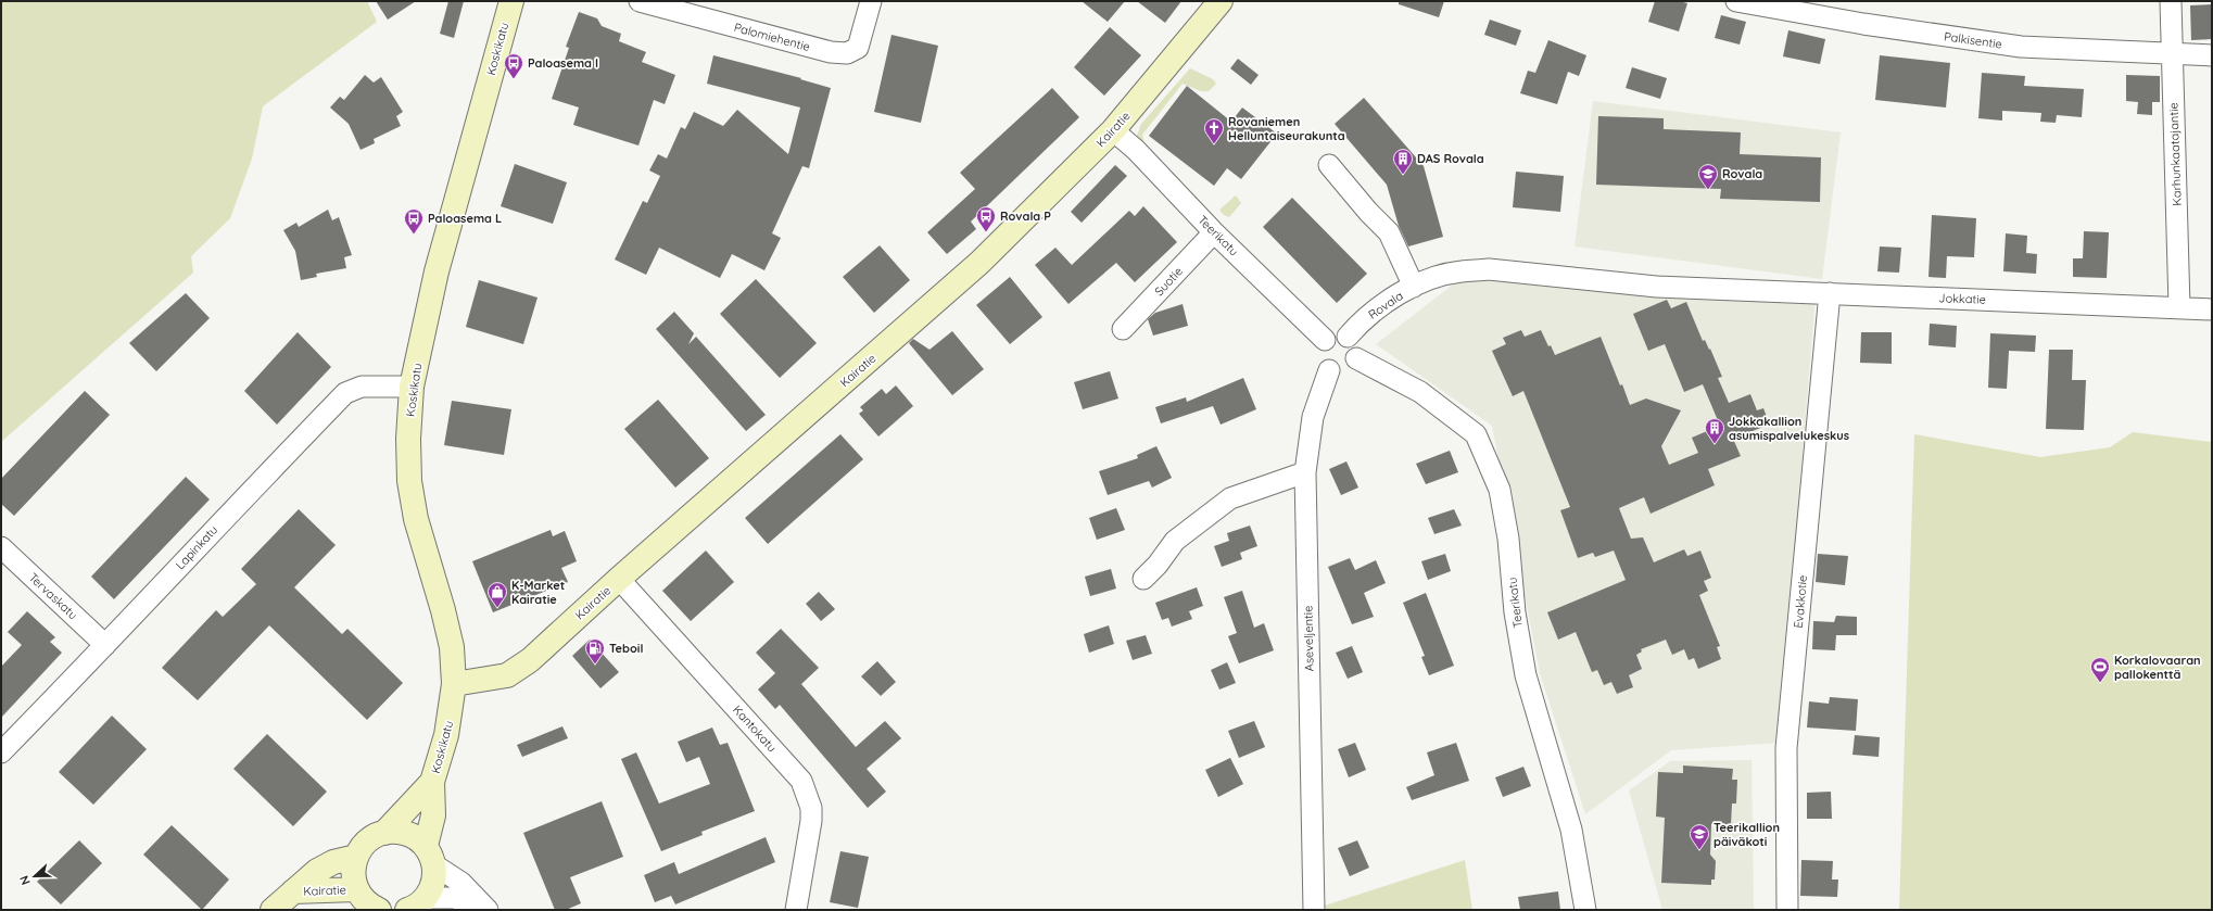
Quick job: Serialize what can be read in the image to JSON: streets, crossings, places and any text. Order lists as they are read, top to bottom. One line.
{"streets":{"main road":["Koskikatu","Kairatie"],"street":["Palomiehentie","Palkisentie","Karhunkaatajantie","Teerikatu","Suotie","Jokkatie","Rovala","Lapinkatu","Tervaskatu","Evakkotie","Aseveljentie","Kantokatu"]},"crossings":[["Palkisentie","Karhunkaatajantie"],["Koskikatu","Kairatie"],["Koskikatu","Lapinkatu"],["Kairatie","Teerikatu"],["Kairatie","Kantokatu"],["Karhunkaatajantie","Jokkatie"],["Teerikatu","Suotie"],["Teerikatu","Rovala"],["Teerikatu","Aseveljentie"],["Jokkatie","Rovala"],["Jokkatie","Evakkotie"],["Rovala","Aseveljentie"],["Lapinkatu","Tervaskatu"]],"places":{"bus stop":["Paloasema I","Rovala P","Paloasema L"],"church":["Rovaniemen Helluntaiseurakunta"],"building":["DAS Rovala","Jokkakallion asumispalvelukeskus"],"school or university":["Rovala","Teerikallion päiväkoti"],"shop":["K-Market Kairatie"],"fuel station":["Teboil"],"sports":["Korkalovaaran pallokenttä"]},"north":"left"}
